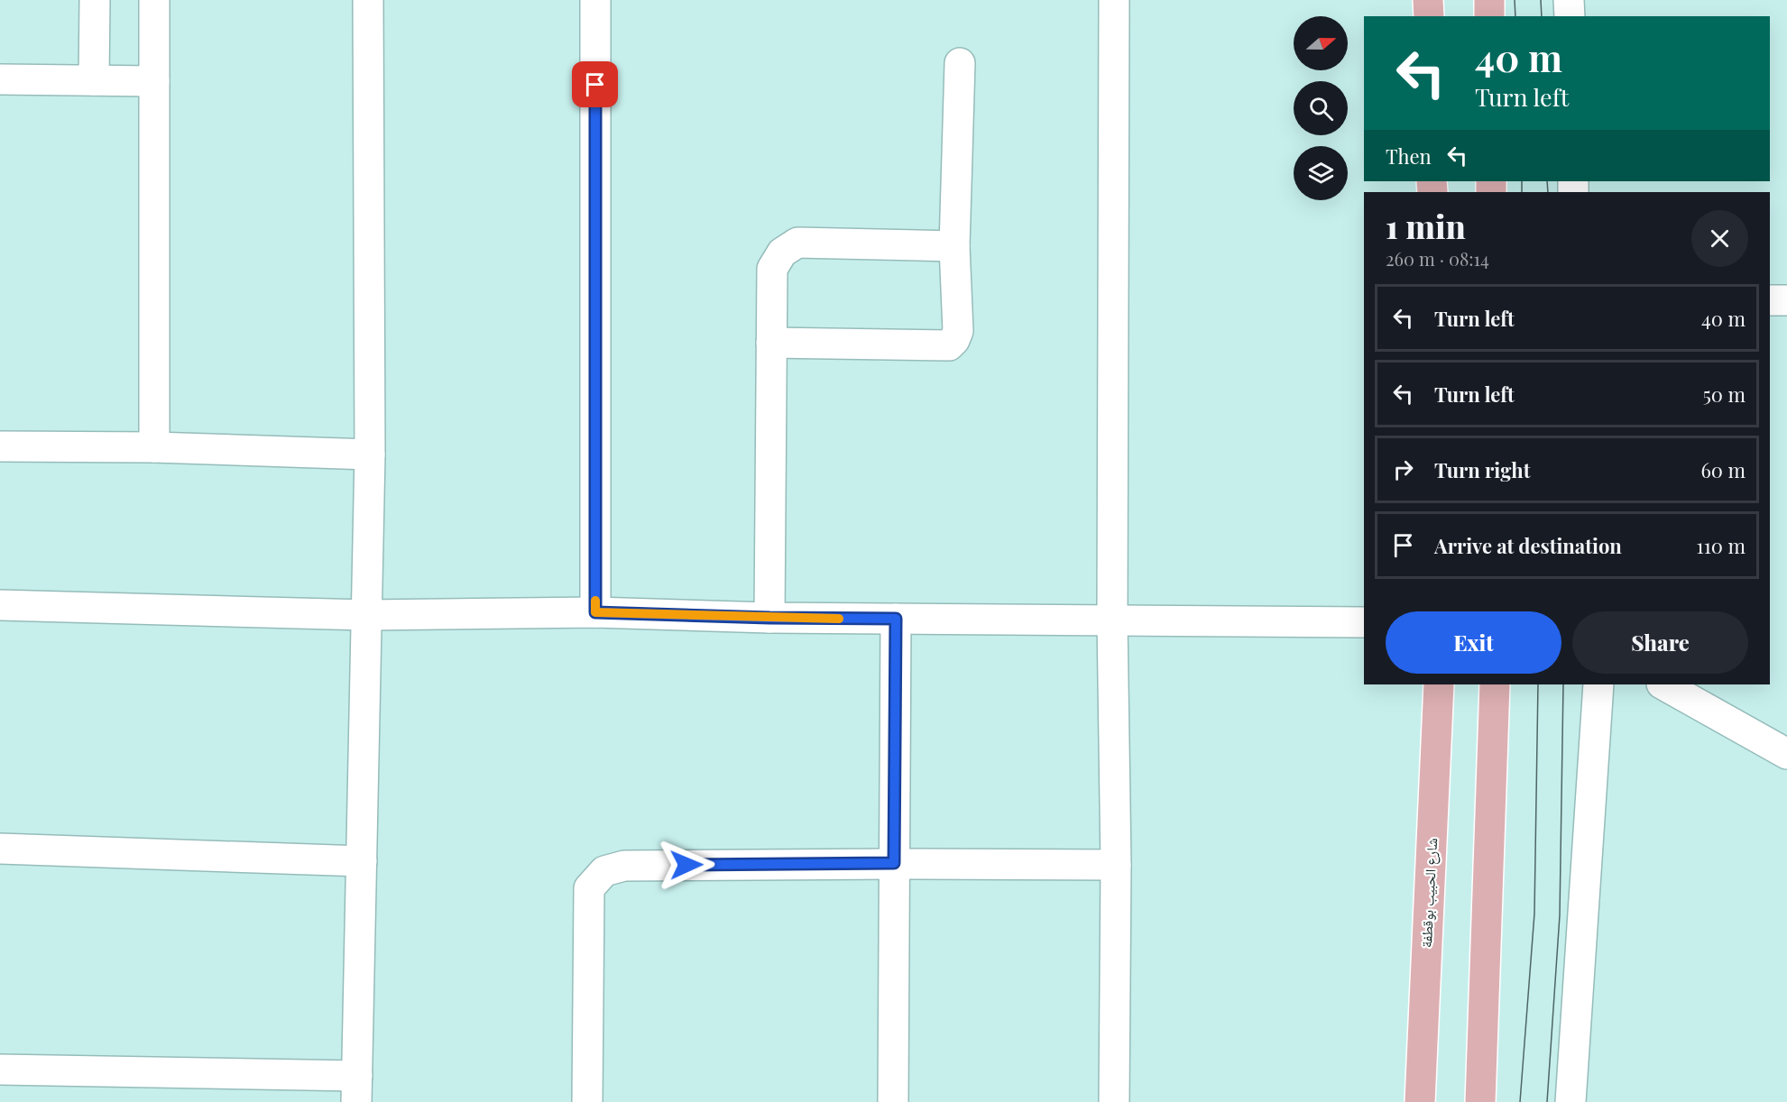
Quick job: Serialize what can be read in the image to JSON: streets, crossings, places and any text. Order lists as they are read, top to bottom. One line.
{"streets":{"main road":["شارع الحبيب بوقطفة"]},"north":"right","page":{"turn":["40 m","Turn left"],"then":"Then","heading":["1 min","260 m · 08:14"],"list":[{"name":"Turn left","value":"40 m"},{"name":"Turn left","value":"50 m"},{"name":"Turn right","value":"60 m"},{"name":"Arrive at destination","value":"110 m"}],"buttons":["Exit","Share"]}}
